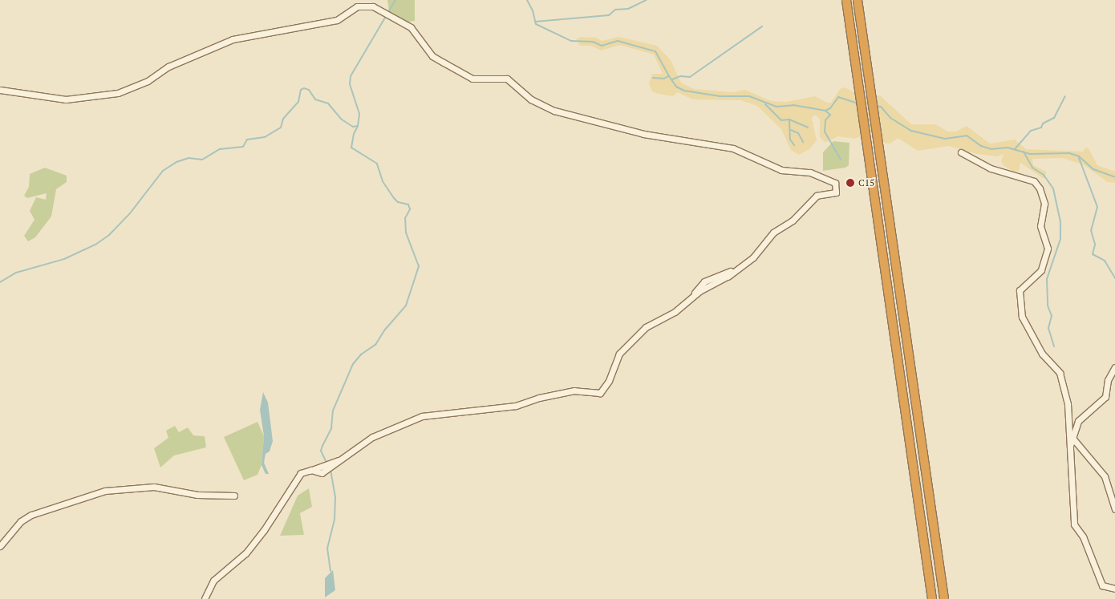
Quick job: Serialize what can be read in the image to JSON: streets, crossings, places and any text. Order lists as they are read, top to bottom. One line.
{"places":["C15"]}
